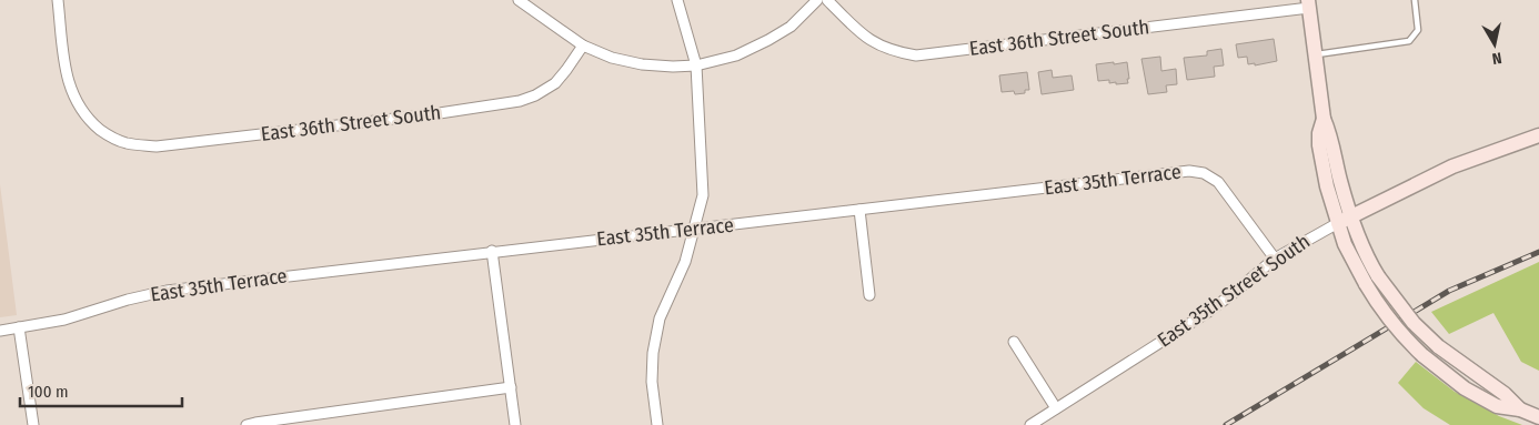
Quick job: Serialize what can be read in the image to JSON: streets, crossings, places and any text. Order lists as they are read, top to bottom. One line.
{"streets":{"main road":["East 35th Street South"],"street":["East 36th Street South","East 35th Terrace"]},"crossings":[["East 35th Terrace","East 35th Street South"]],"scale_bar":"100 m","north":"bottom"}
